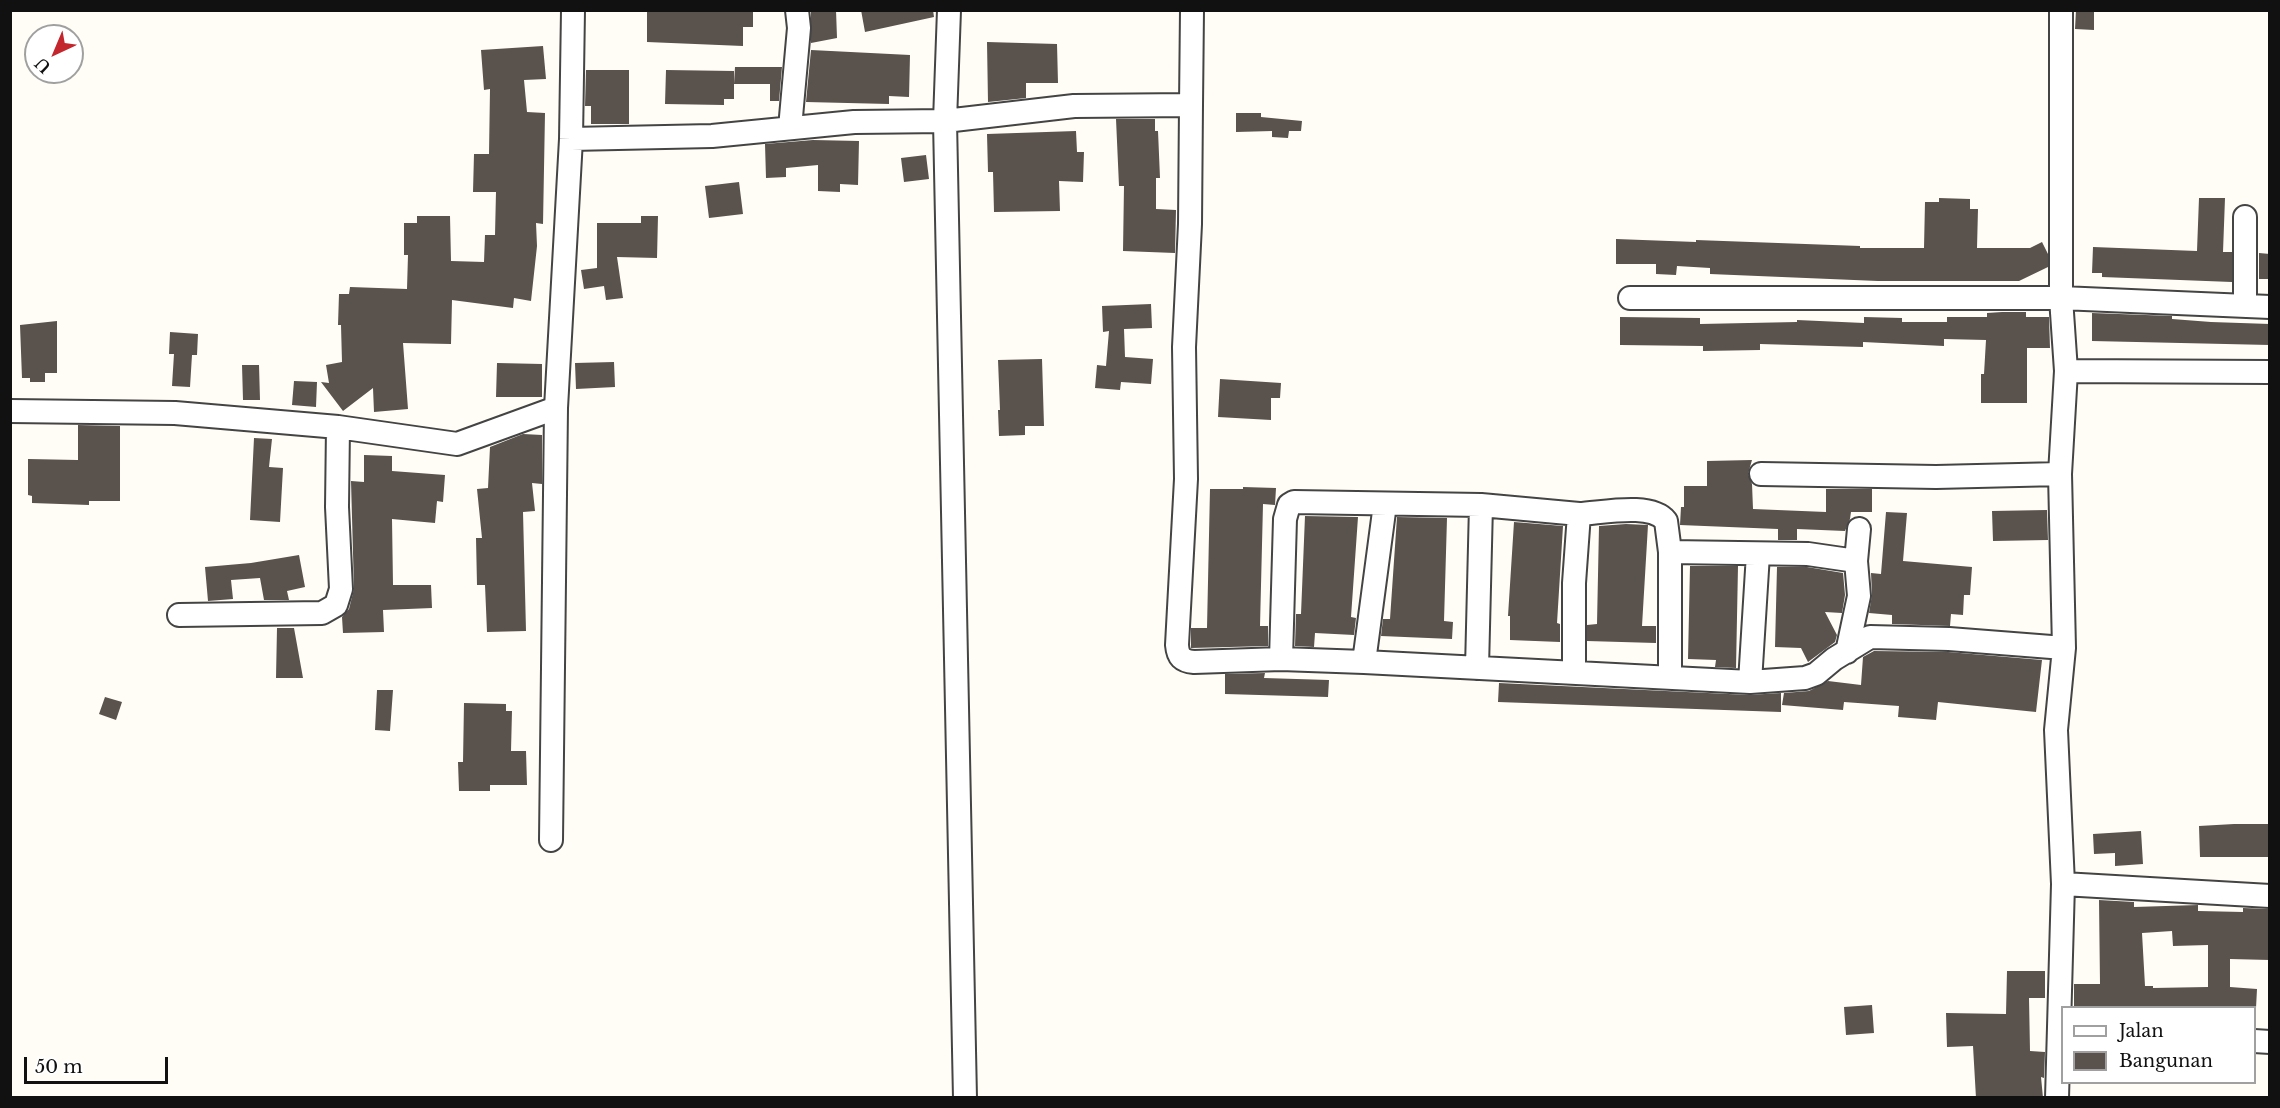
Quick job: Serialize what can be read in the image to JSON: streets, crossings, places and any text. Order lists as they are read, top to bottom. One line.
{"legend":["Jalan","Bangunan"],"scale_bar":"50 m","north":"bottom left"}
